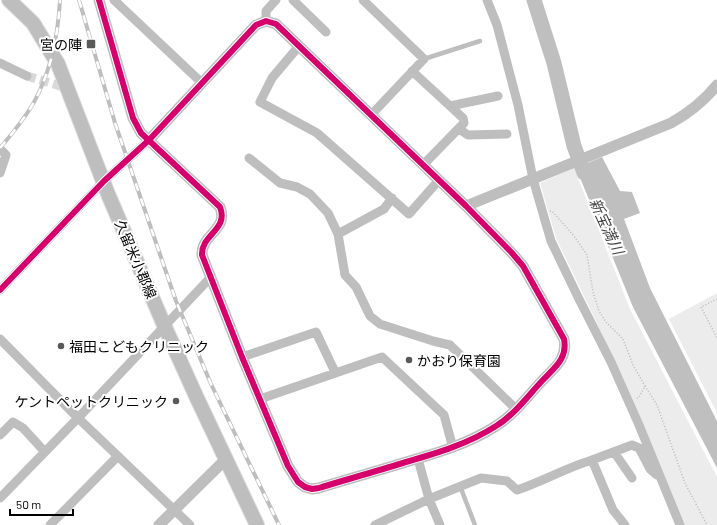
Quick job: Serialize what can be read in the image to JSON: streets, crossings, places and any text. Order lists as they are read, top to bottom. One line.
{"streets":{"main road":["久留米小郡線"]},"water":["新宝満川"],"places":{"transit":["宮の陣"],"other":["福田こどもクリニック","かおり保育園","ケントペットクリニック"]},"scale_bar":"50 m"}
